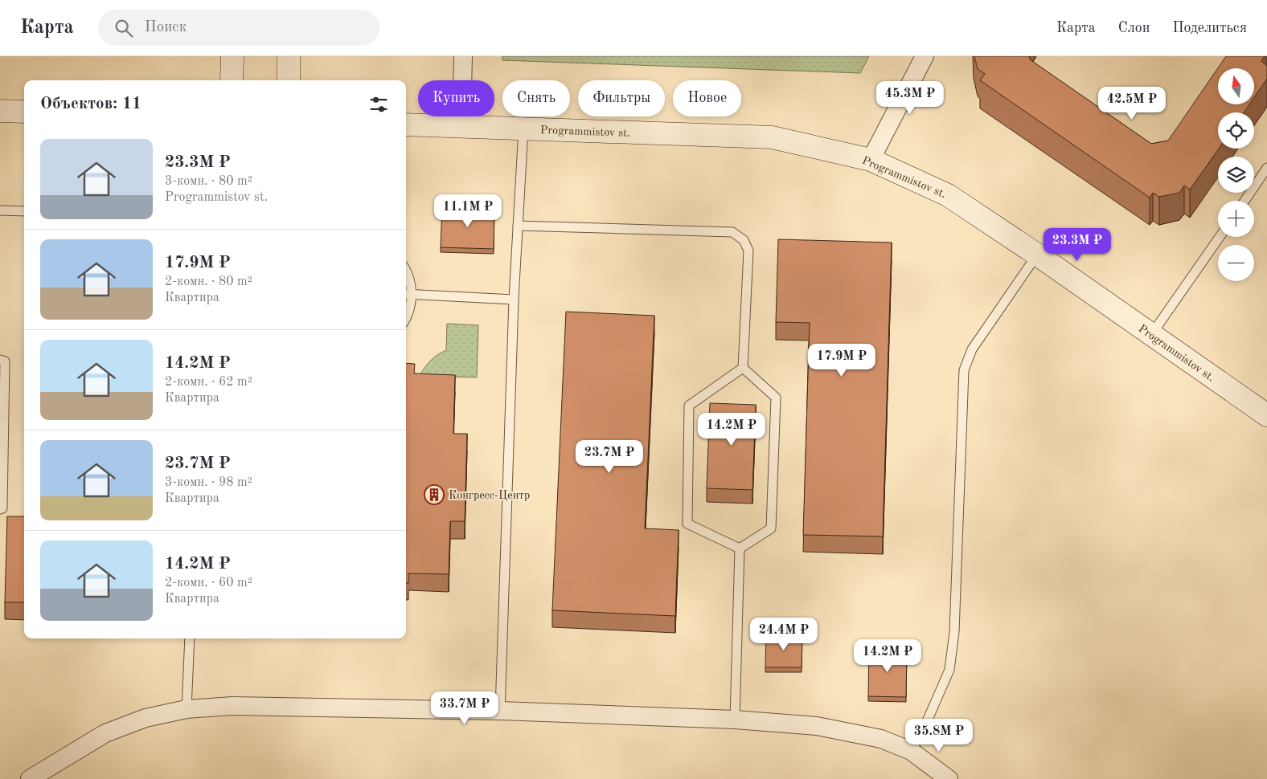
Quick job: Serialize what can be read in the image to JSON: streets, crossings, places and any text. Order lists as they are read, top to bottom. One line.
{"streets":{"street":["Programmistov st."]},"places":{"building":["Конгресс-Центр"]},"north":"top","page":{"header":"Карта","search":"Поиск","nav":["Карта","Слои","Поделиться"],"map_buttons":["+","−"],"chip":["Купить","Снять","Фильтры","Новое"],"heading":"Объектов: 11","price":["45.3M ₽","42.5M ₽","11.1M ₽","23.3M ₽","17.9M ₽","14.2M ₽","23.7M ₽","24.4M ₽","14.2M ₽","33.7M ₽","35.8M ₽"],"list":[{"name":"23.3M ₽","note":"3-комн. · 80 m² · Programmistov st."},{"name":"17.9M ₽","note":"2-комн. · 80 m² · Квартира"},{"name":"14.2M ₽","note":"2-комн. · 62 m² · Квартира"},{"name":"23.7M ₽","note":"3-комн. · 98 m² · Квартира"},{"name":"14.2M ₽","note":"2-комн. · 60 m² · Квартира"}]}}
